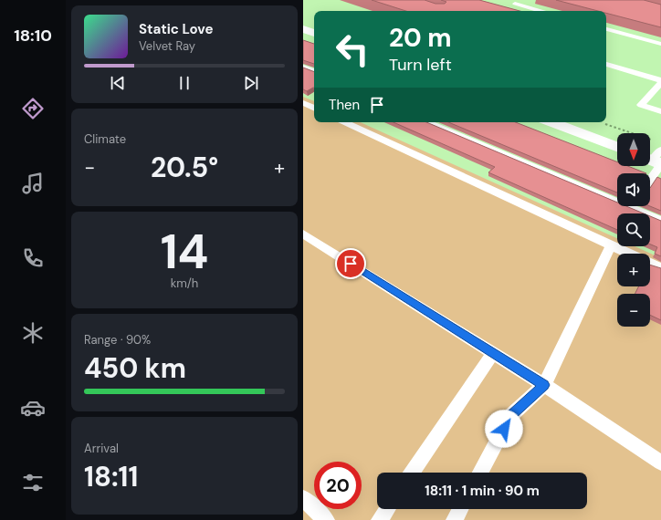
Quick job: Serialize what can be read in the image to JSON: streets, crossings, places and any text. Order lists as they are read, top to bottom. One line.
{"north":"bottom","page":{"tabs":"18:10","turn":["20 m","Turn left"],"song":["Static Love","Velvet Ray"],"then":"Then","tile":["Climate",["14","km/h"],["Range · 90%","450 km"],["Arrival","18:11"]],"map_buttons":["+","−"],"heat":["−","20.5°","+"],"limit":"20","trip":"18:11 · 1 min · 90 m"}}
